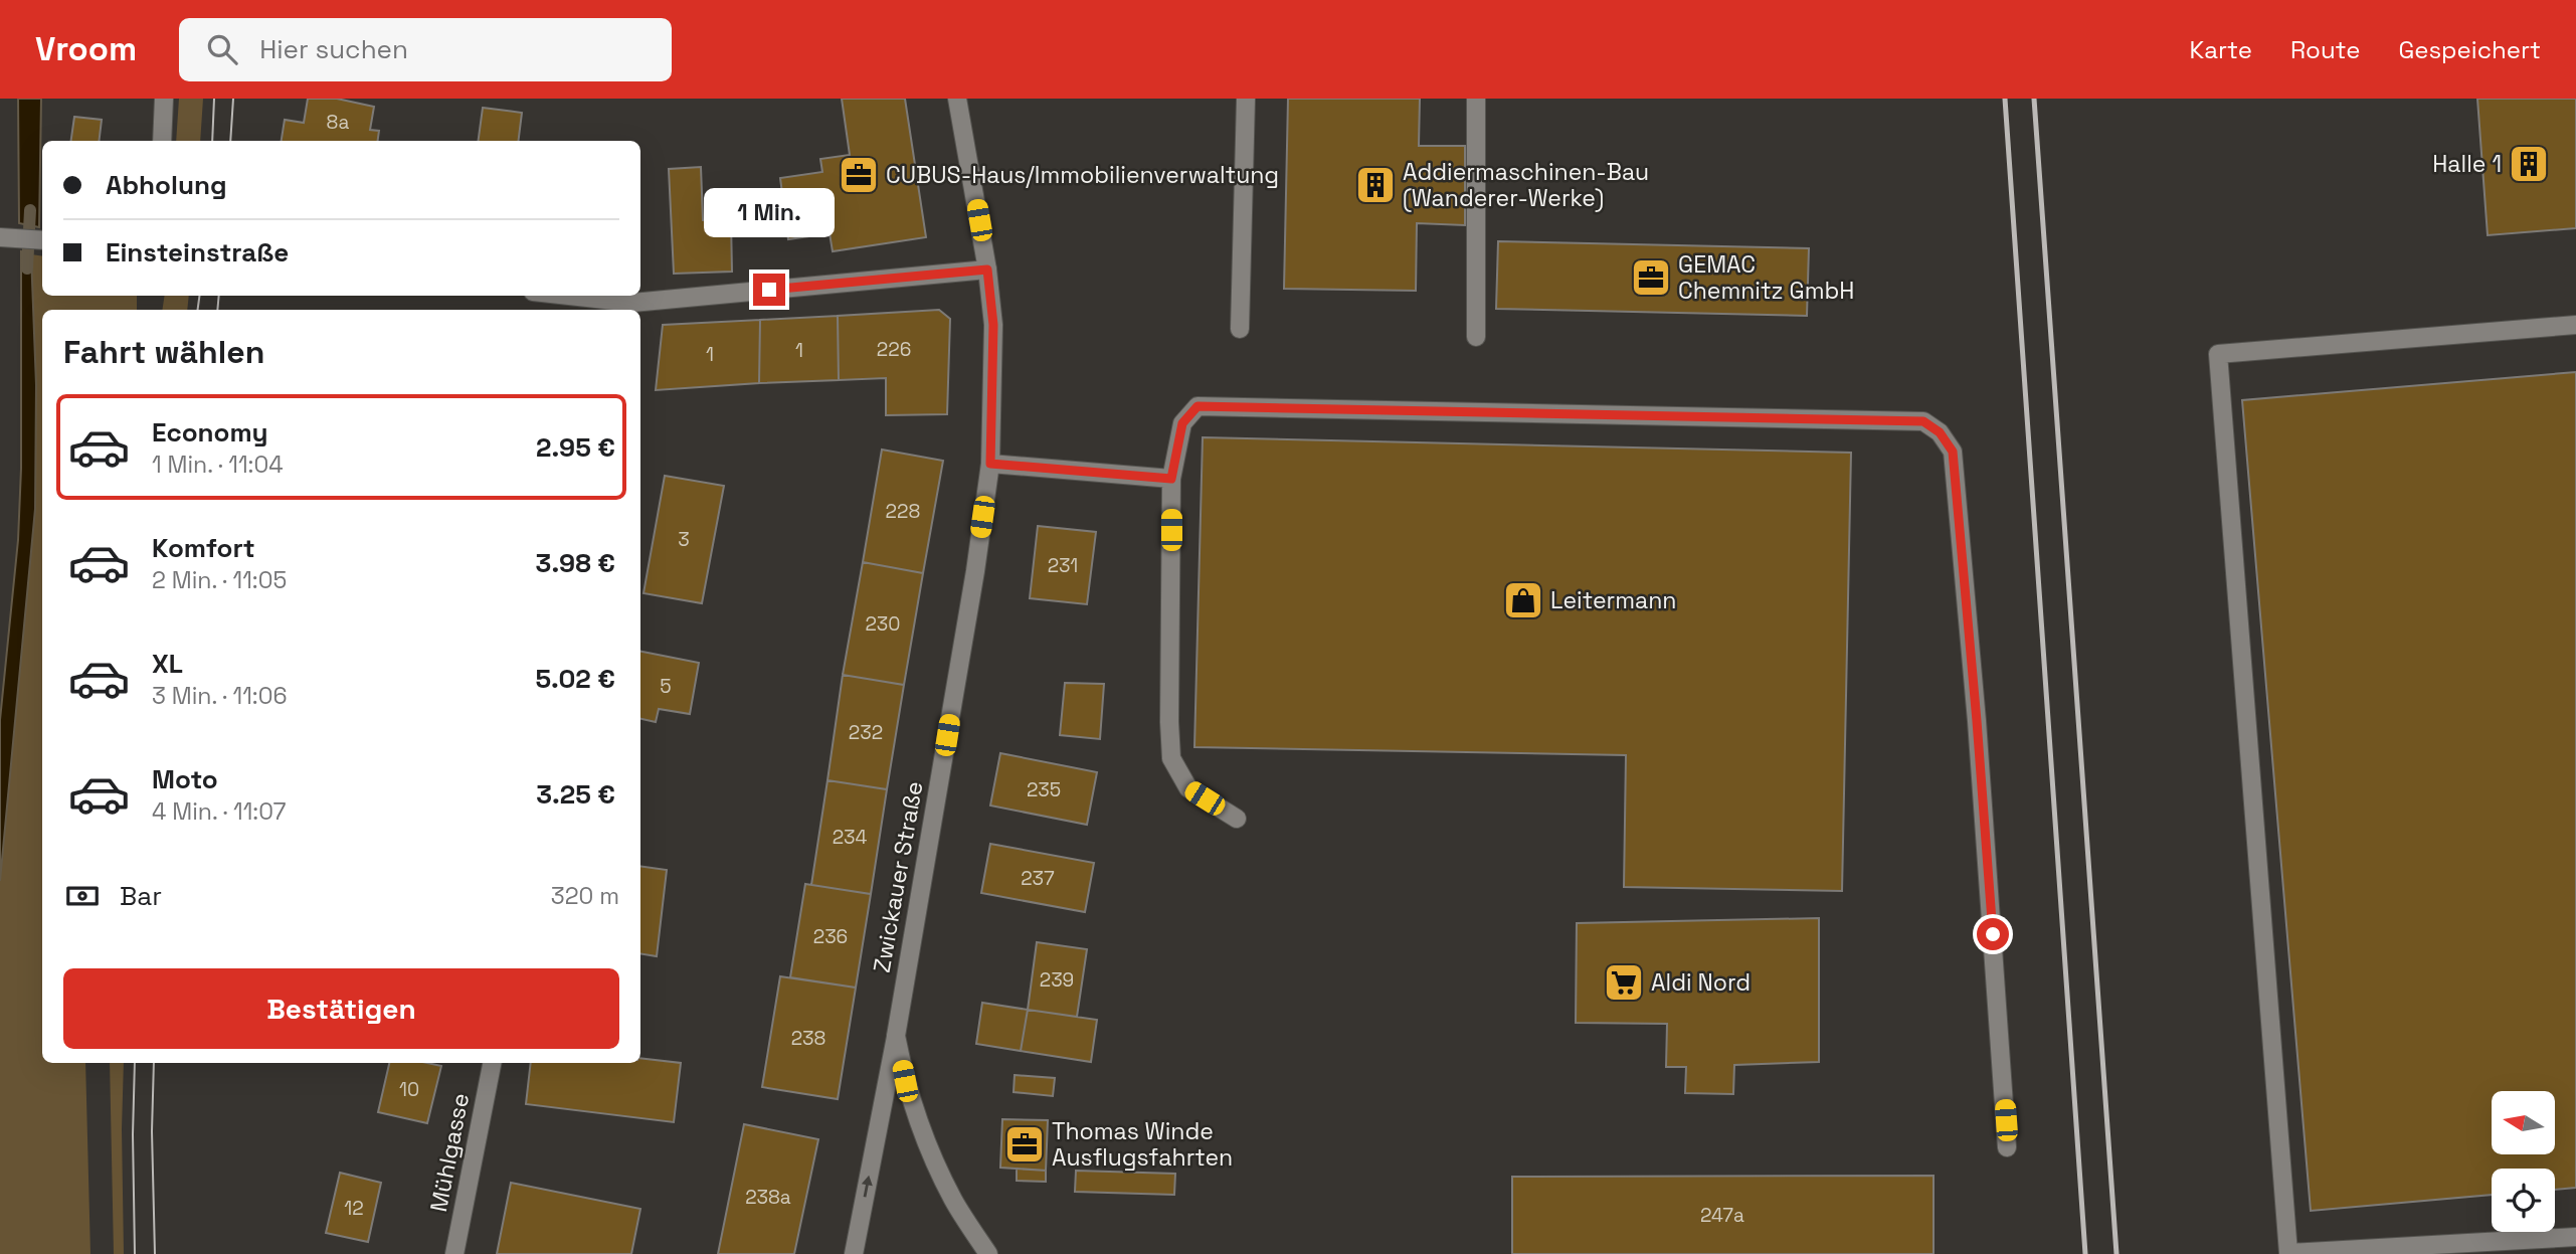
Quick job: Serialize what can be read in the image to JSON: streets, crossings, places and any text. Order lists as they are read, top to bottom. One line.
{"streets":{"main road":["Zwickauer Straße","Mühlgasse"]},"places":{"building":["Halle 1","Addiermaschinen-Bau (Wanderer-Werke)"],"office":["CUBUS-Haus/Immobilienverwaltung","GEMAC Chemnitz GmbH","Thomas Winde Ausflugsfahrten"],"shop":["Leitermann"],"supermarket":["Aldi Nord"]},"house_numbers":["8a","226","1","1","228","3","231","230","5","232","235","234","237","236","239","238","10","238a","12","247a"],"north":"left","page":{"header":"Vroom","search":"Hier suchen","nav":["Karte","Route","Gespeichert"],"banner":["Abholung","Einsteinstraße"],"bubble":"1 Min.","heading":"Fahrt wählen","list":[{"name":"Economy","note":"1 Min. · 11:04","value":"2.95 €"},{"name":"Komfort","note":"2 Min. · 11:05","value":"3.98 €"},{"name":"XL","note":"3 Min. · 11:06","value":"5.02 €"},{"name":"Moto","note":"4 Min. · 11:07","value":"3.25 €"}],"pay":["Bar","320 m"],"buttons":"Bestätigen"}}
